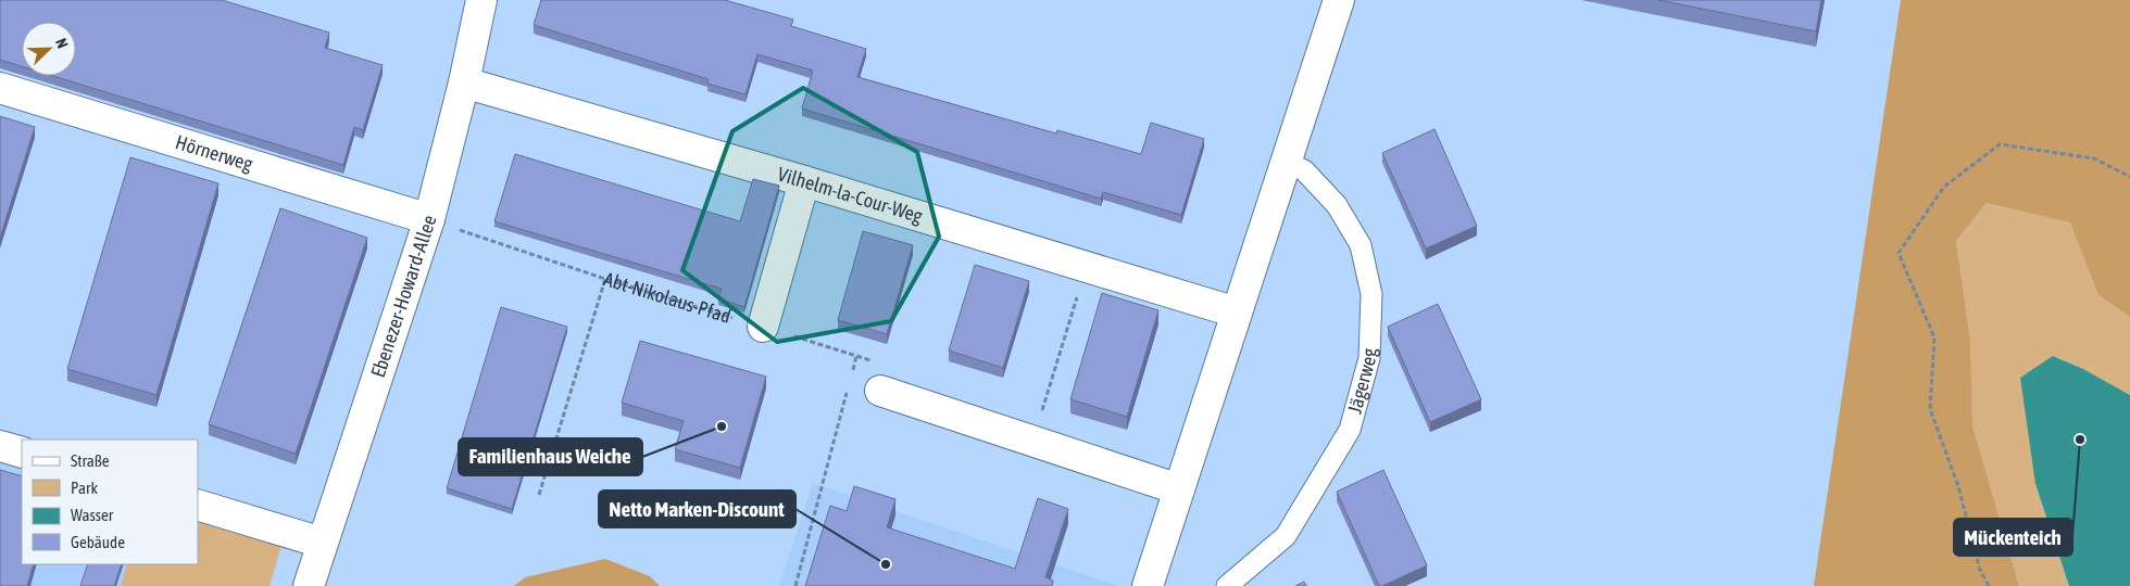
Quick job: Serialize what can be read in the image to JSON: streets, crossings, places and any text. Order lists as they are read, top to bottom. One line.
{"streets":{"street":["Hörnerweg","Vilhelm-la-Cour-Weg","Ebenezer-Howard-Allee"],"lane":["Jägerweg"],"path":["Abt-Nikolaus-Pfad"]},"crossings":[["Hörnerweg","Ebenezer-Howard-Allee"],["Hörnerweg","Abt-Nikolaus-Pfad"],["Vilhelm-la-Cour-Weg","Ebenezer-Howard-Allee"],["Ebenezer-Howard-Allee","Abt-Nikolaus-Pfad"]],"places":["Familienhaus Weiche","Mückenteich","Netto Marken-Discount"],"legend":["Straße","Park","Wasser","Gebäude"],"north":"top right"}
